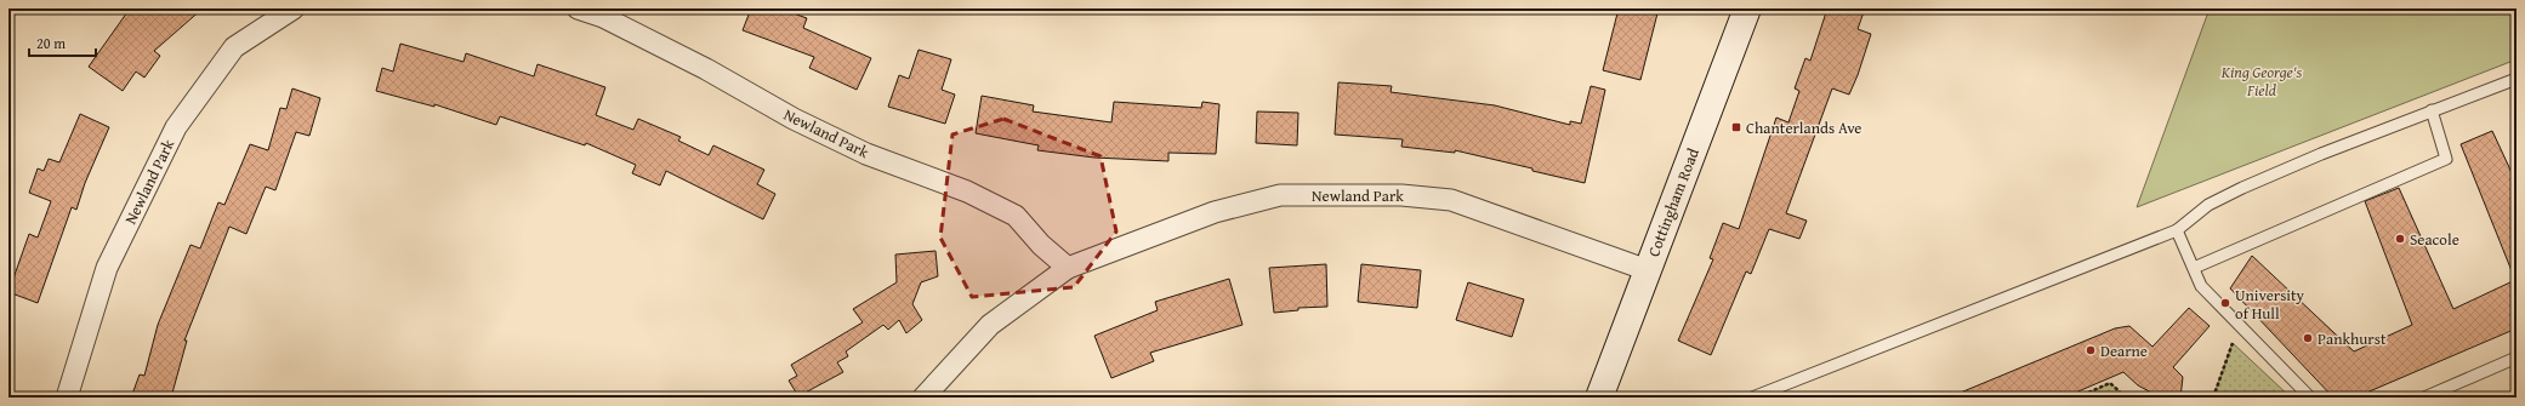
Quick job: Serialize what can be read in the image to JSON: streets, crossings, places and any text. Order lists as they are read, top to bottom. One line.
{"streets":{"main road":["Cottingham Road"],"street":["Newland Park"]},"crossings":[["Newland Park","Cottingham Road"]],"parks":["King George's Field"],"places":{"transit":["Chanterlands Ave"],"other":["Seacole","University of Hull","Pankhurst","Dearne"]},"scale_bar":"20 m"}
